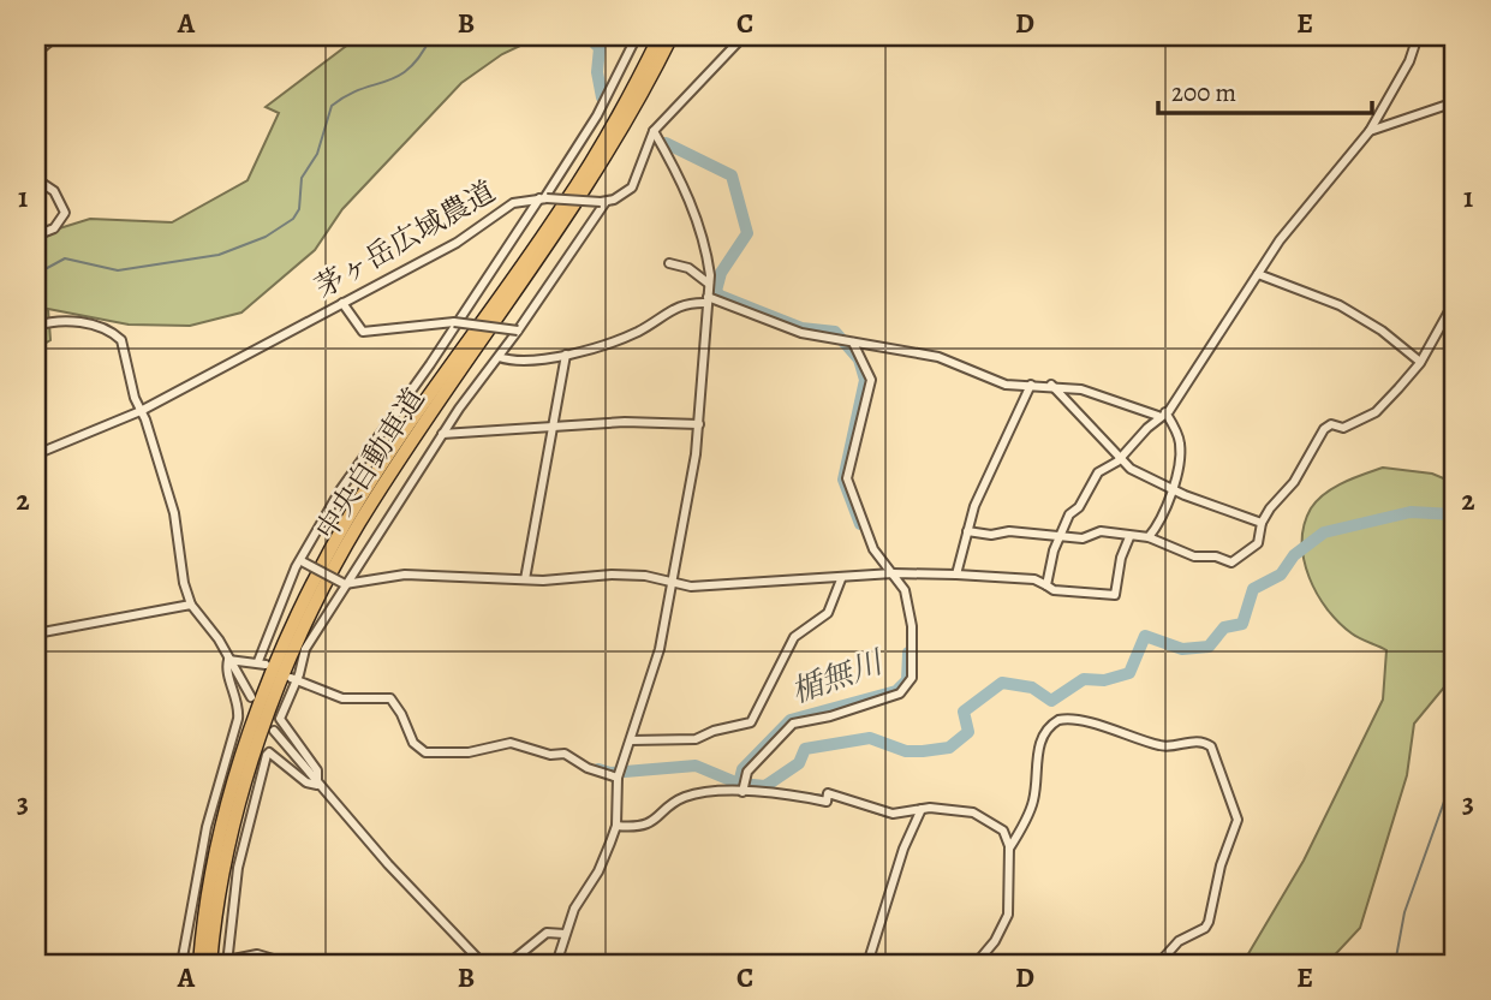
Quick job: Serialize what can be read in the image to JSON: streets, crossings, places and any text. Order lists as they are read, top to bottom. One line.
{"streets":{"highway":["中央自動車道"],"street":["茅ヶ岳広域農道"]},"water":["楯無川"],"scale_bar":"200 m","grid":{"columns":["A","B","C","D","E"],"rows":["1","2","3"]}}
